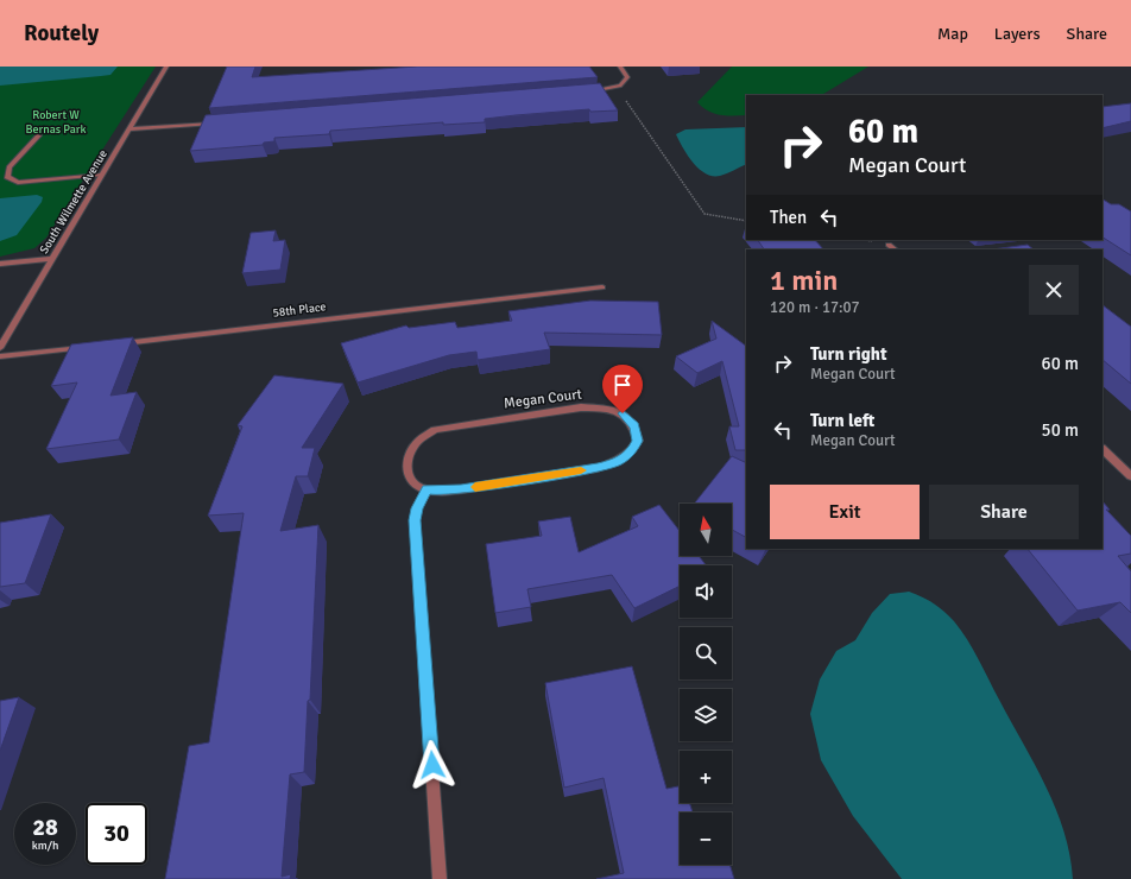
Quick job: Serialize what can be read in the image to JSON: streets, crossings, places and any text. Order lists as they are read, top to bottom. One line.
{"streets":{"street":["South Wilmette Avenue","58th Place","Megan Court"]},"parks":["Robert W Bernas Park"],"north":"top","page":{"header":"Routely","nav":["Map","Layers","Share"],"turn":["60 m","Megan Court"],"then":"Then","heading":["1 min","120 m · 17:07"],"list":[{"name":"Turn right","note":"Megan Court","value":"60 m"},{"name":"Turn left","note":"Megan Court","value":"50 m"}],"buttons":["Exit","Share"],"map_buttons":["+","−"],"speed":"28 km/h","limit":"30"}}
